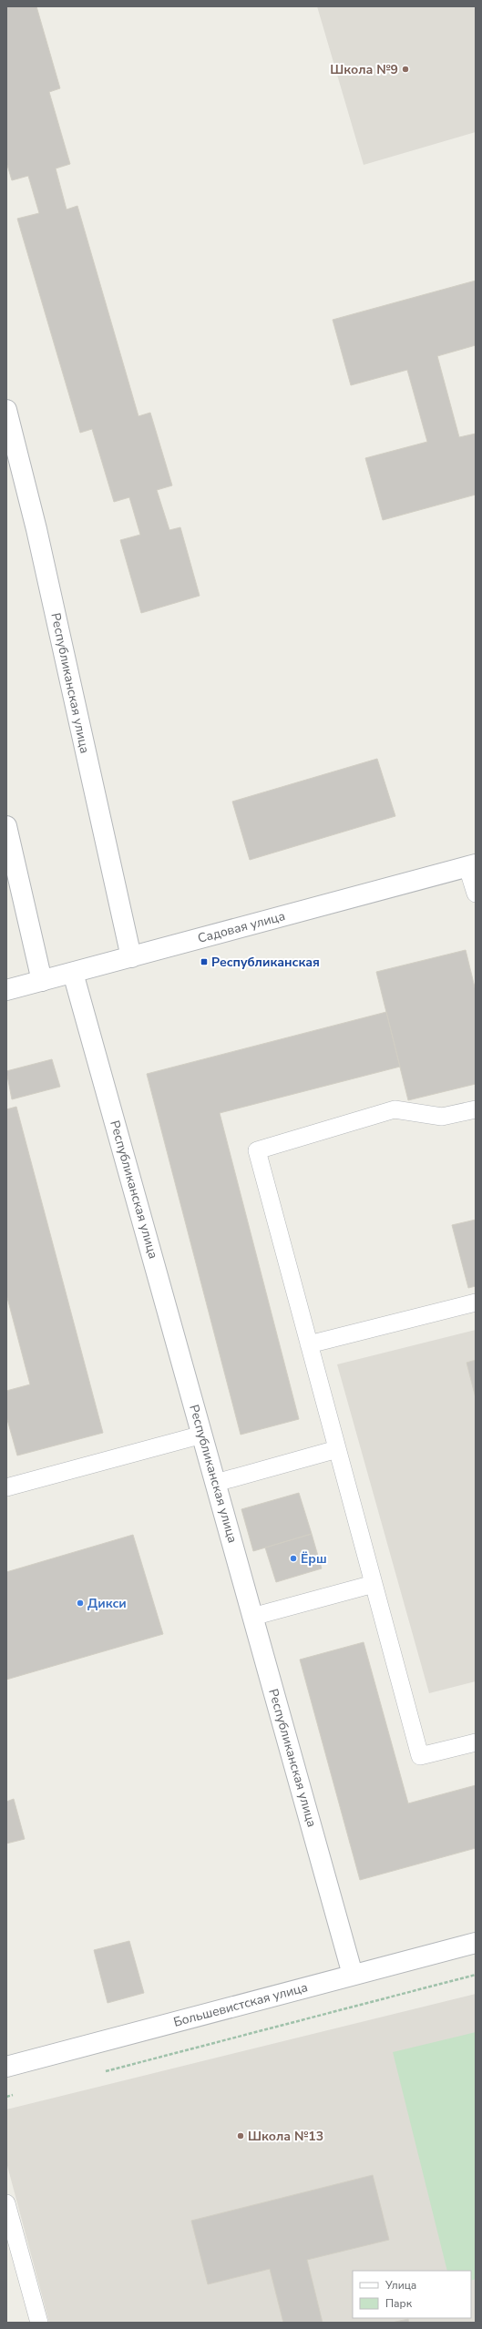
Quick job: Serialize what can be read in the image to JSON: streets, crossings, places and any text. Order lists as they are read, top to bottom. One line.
{"streets":{"street":["Республиканская улица","Садовая улица","Большевистская улица"]},"crossings":[["Республиканская улица","Садовая улица"],["Республиканская улица","Большевистская улица"]],"places":{"other":["Школа №9","Ёрш","Дикси","Школа №13"],"transit":["Республиканская"]},"legend":["Улица","Парк"]}
